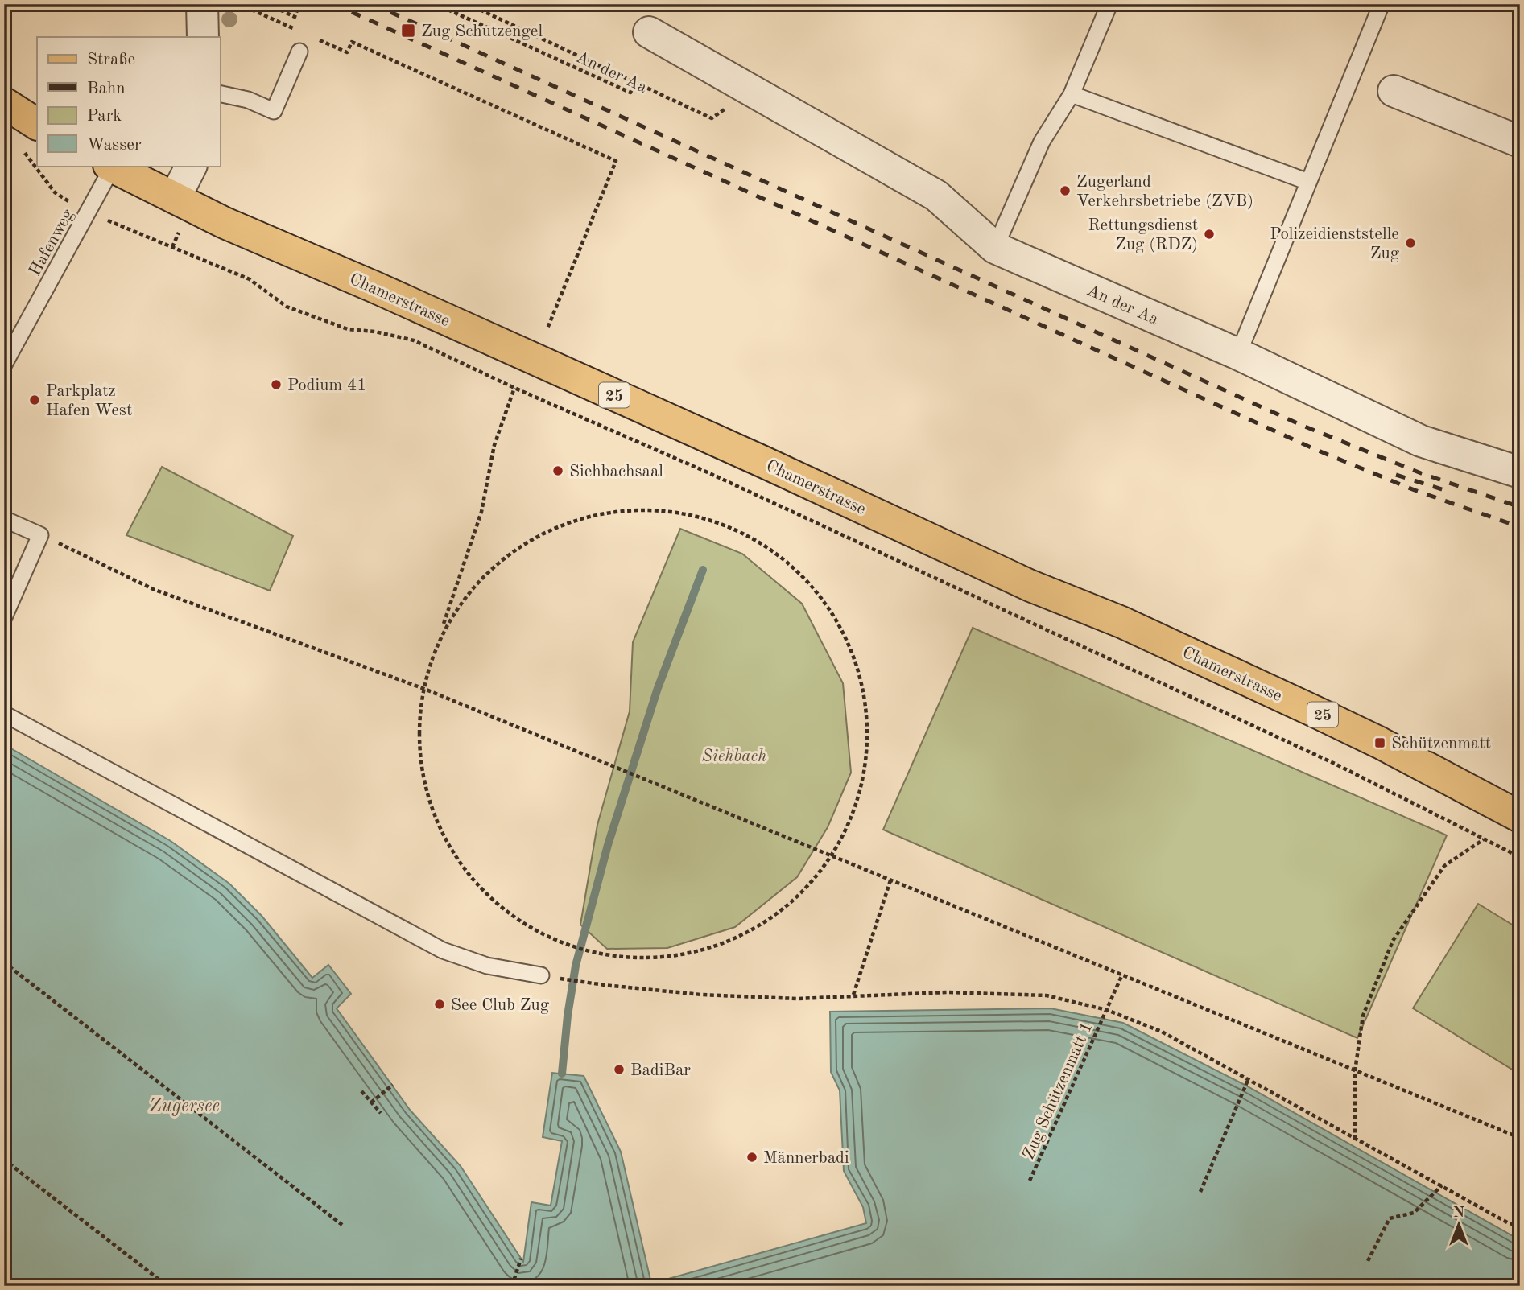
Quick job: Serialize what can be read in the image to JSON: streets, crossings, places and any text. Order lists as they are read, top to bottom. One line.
{"streets":{"main road":["Chamerstrasse","25"],"street":["An der Aa"],"lane":["Hafenweg"],"path":["Zug Schützenmatt 1"]},"crossings":[["Hafenweg","Chamerstrasse"]],"water":["Zugersee"],"parks":["Siehbach"],"places":{"transit":["Zug Schutzengel","Schützenmatt"],"other":["Zugerland Verkehrsbetriebe (ZVB)","Rettungsdienst Zug (RDZ)","Polizeidienststelle Zug","Podium 41","Parkplatz Hafen West","Siehbachsaal","See Club Zug","BadiBar","Männerbadi"]},"legend":["Straße","Bahn","Park","Wasser"],"north":"top"}
